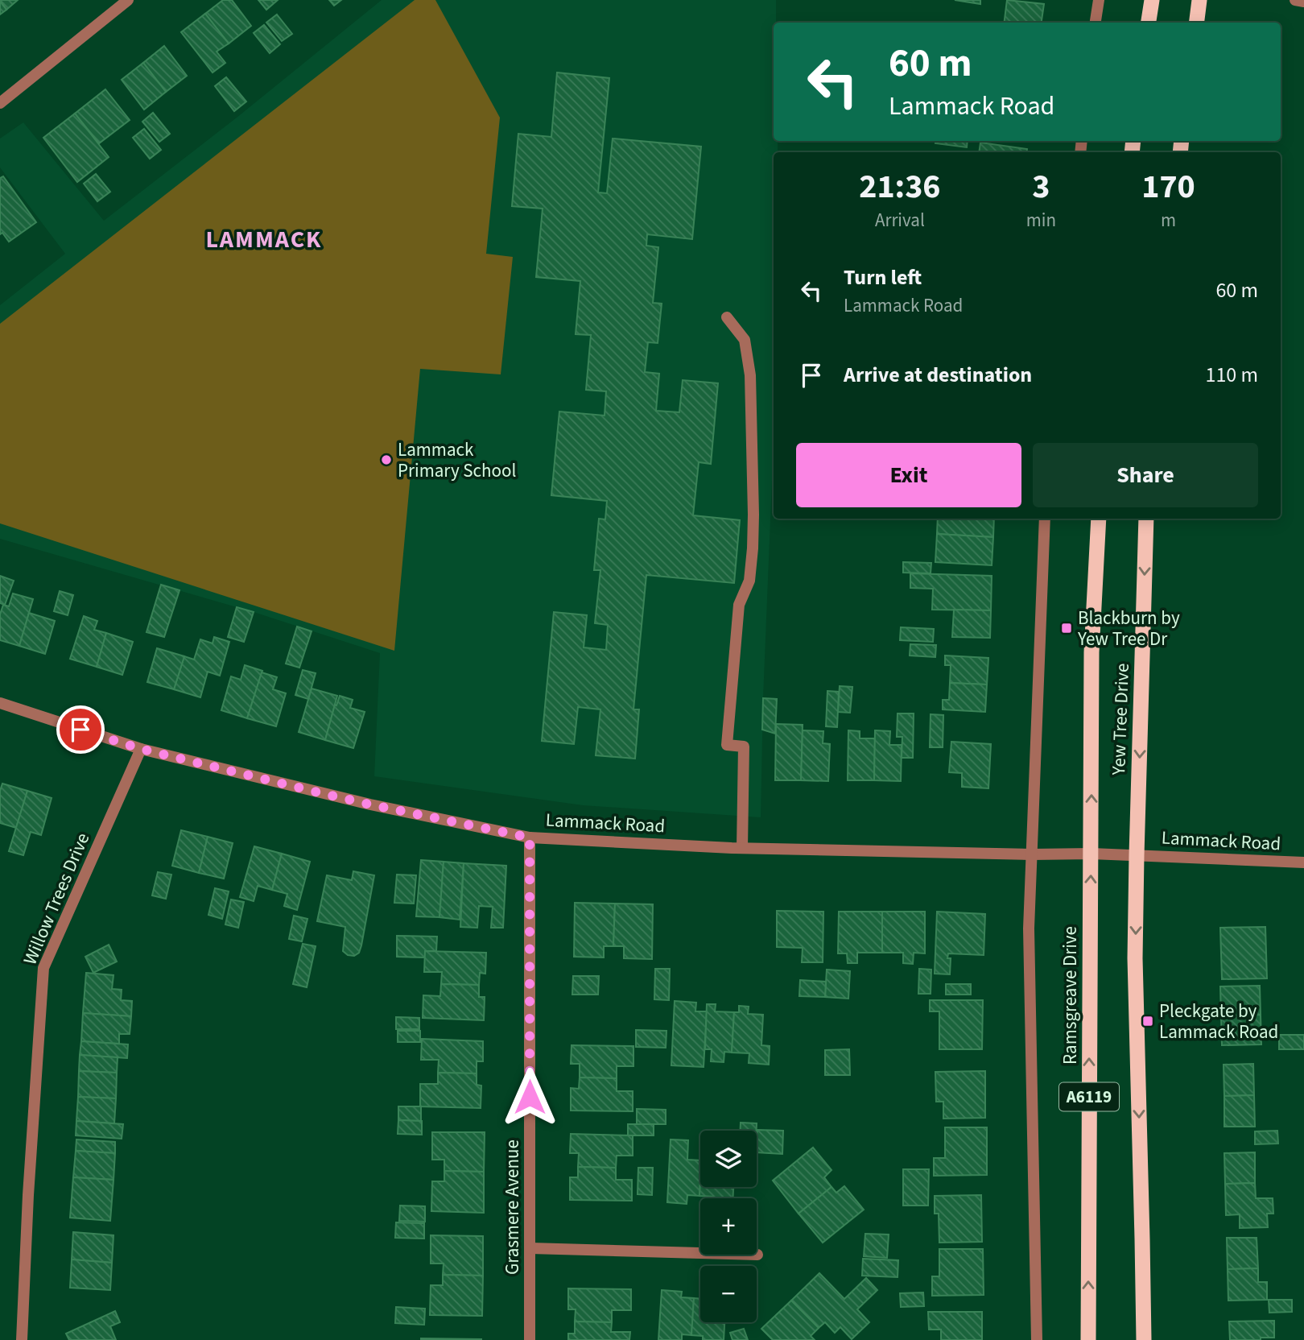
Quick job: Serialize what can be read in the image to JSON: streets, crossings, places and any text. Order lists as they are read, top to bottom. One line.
{"streets":{"highway":["Yew Tree Drive","Ramsgreave Drive","A6119"],"street":["Lammack Road","Willow Trees Drive","Grasmere Avenue"]},"crossings":[["Yew Tree Drive","Lammack Road"],["Yew Tree Drive","Ramsgreave Drive"],["Yew Tree Drive","A6119"],["Lammack Road","Willow Trees Drive"],["Lammack Road","Ramsgreave Drive"],["Lammack Road","A6119"],["Lammack Road","Grasmere Avenue"]],"districts":["LAMMACK"],"places":{"other":["Lammack Primary School"],"transit":["Blackburn by Yew Tree Dr","Pleckgate by Lammack Road"]},"page":{"turn":["60 m","Lammack Road"],"eta":["21:36","Arrival","3","min","170","m"],"list":[{"name":"Turn left","note":"Lammack Road","value":"60 m"},{"name":"Arrive at destination","value":"110 m"}],"buttons":["Exit","Share"],"map_buttons":["+","−"]}}
